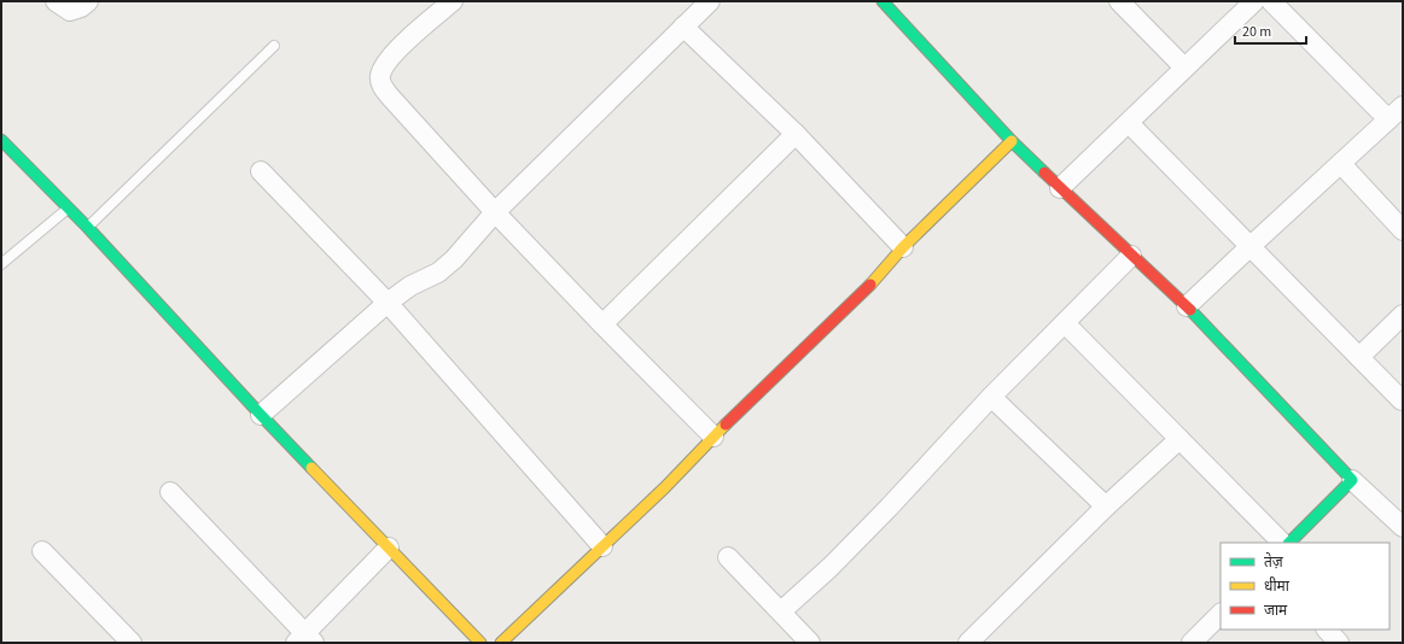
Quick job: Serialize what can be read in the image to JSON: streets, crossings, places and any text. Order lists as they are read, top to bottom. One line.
{"legend":["तेज़","धीमा","जाम"],"scale_bar":"20 m"}
